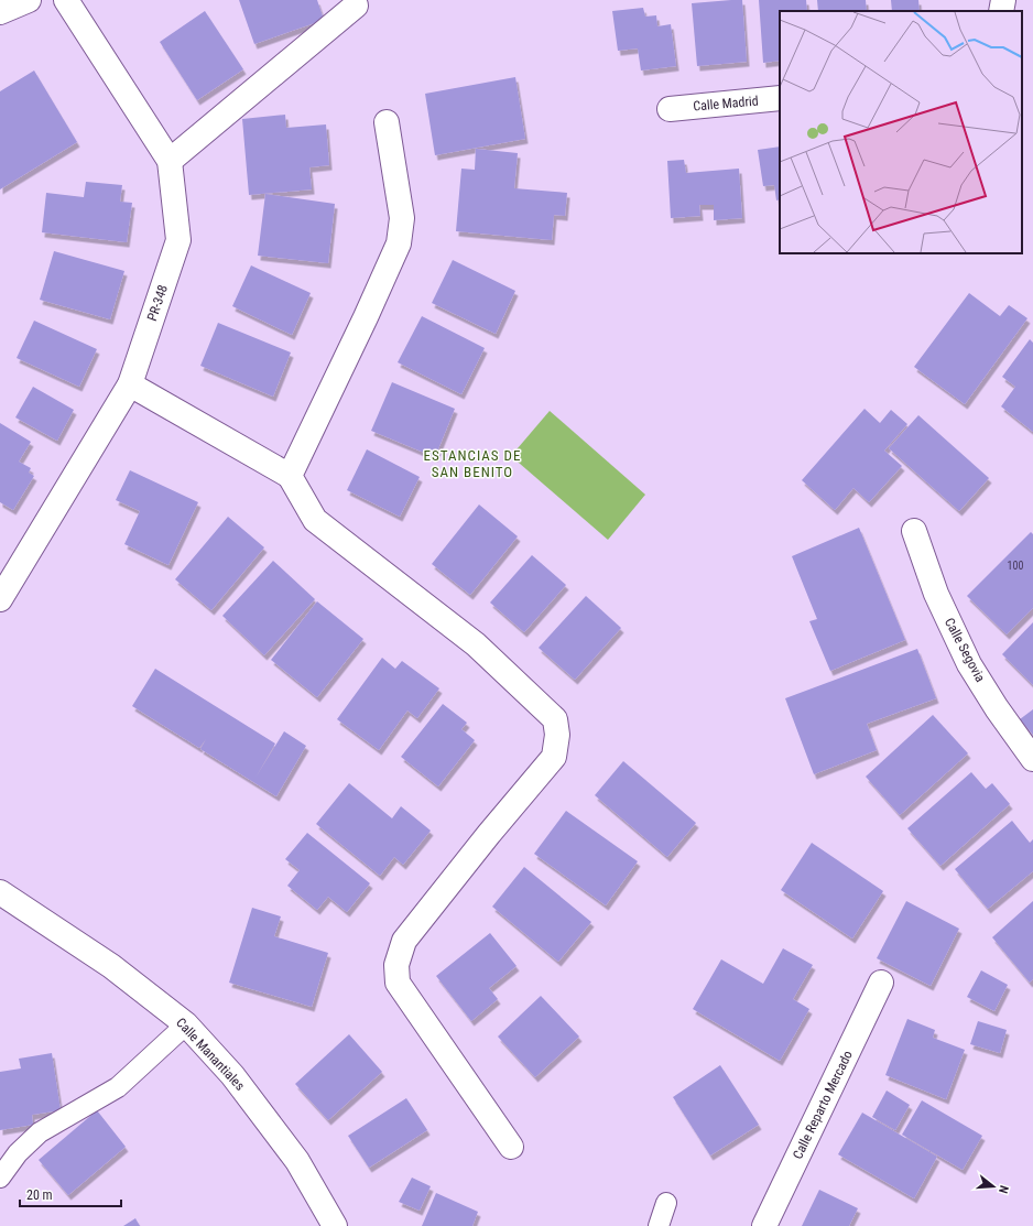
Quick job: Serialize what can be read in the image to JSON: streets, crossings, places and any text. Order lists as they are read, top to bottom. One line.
{"streets":{"street":["Calle Madrid","PR-348","Calle Segovia","Calle Manantiales","Calle Reparto Mercado"]},"districts":["ESTANCIAS DE SAN BENITO"],"house_numbers":["100"],"scale_bar":"20 m","north":"right"}
